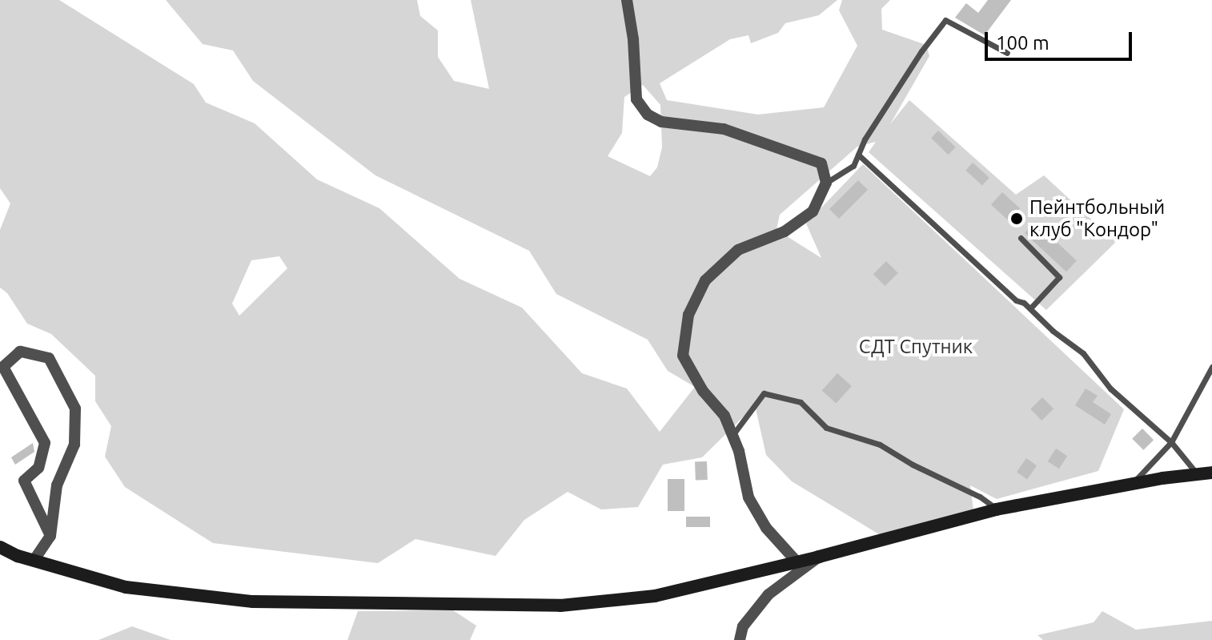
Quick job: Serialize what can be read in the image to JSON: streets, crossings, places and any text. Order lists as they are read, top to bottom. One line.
{"parks":["СДТ Спутник"],"places":["Пейнтбольный клуб \"Кондор\""],"scale_bar":"100 m"}
